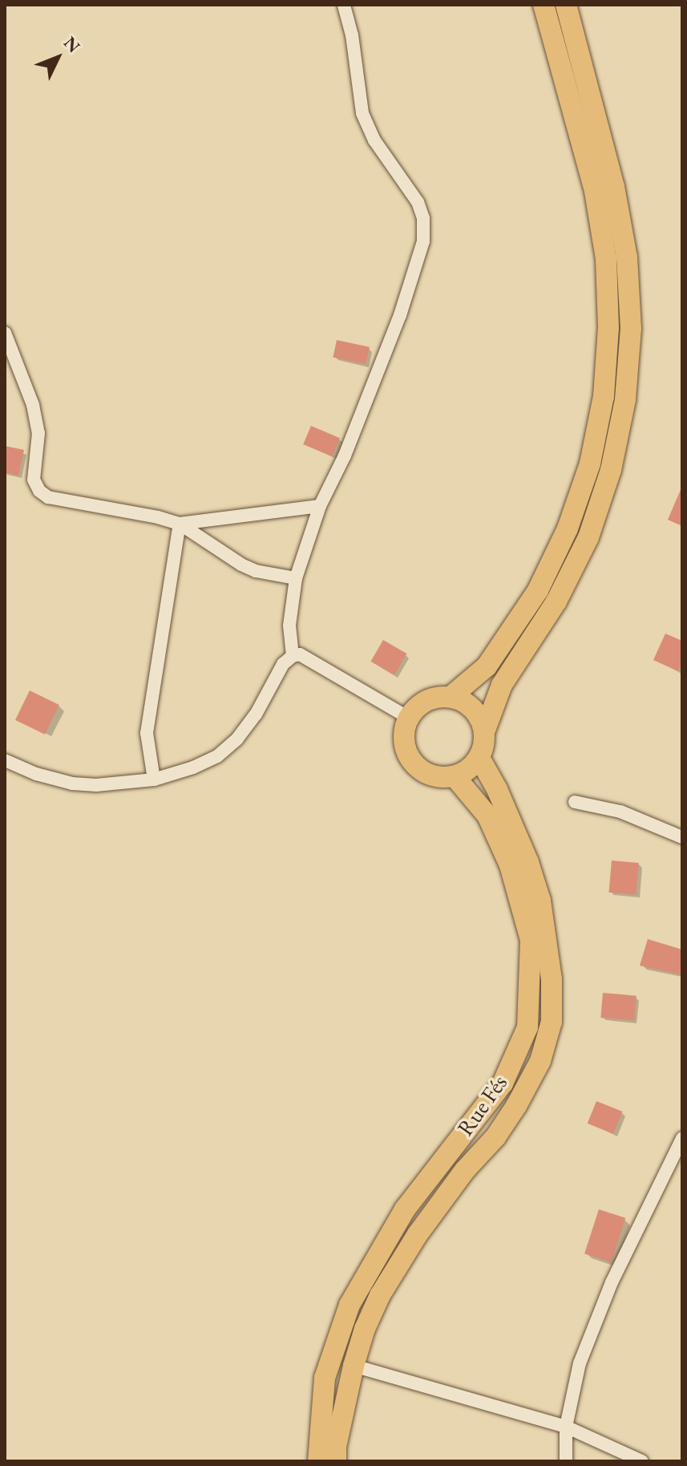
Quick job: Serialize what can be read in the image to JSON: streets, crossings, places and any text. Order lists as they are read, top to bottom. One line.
{"streets":{"highway":["Rue Fés"]},"north":"top right"}
